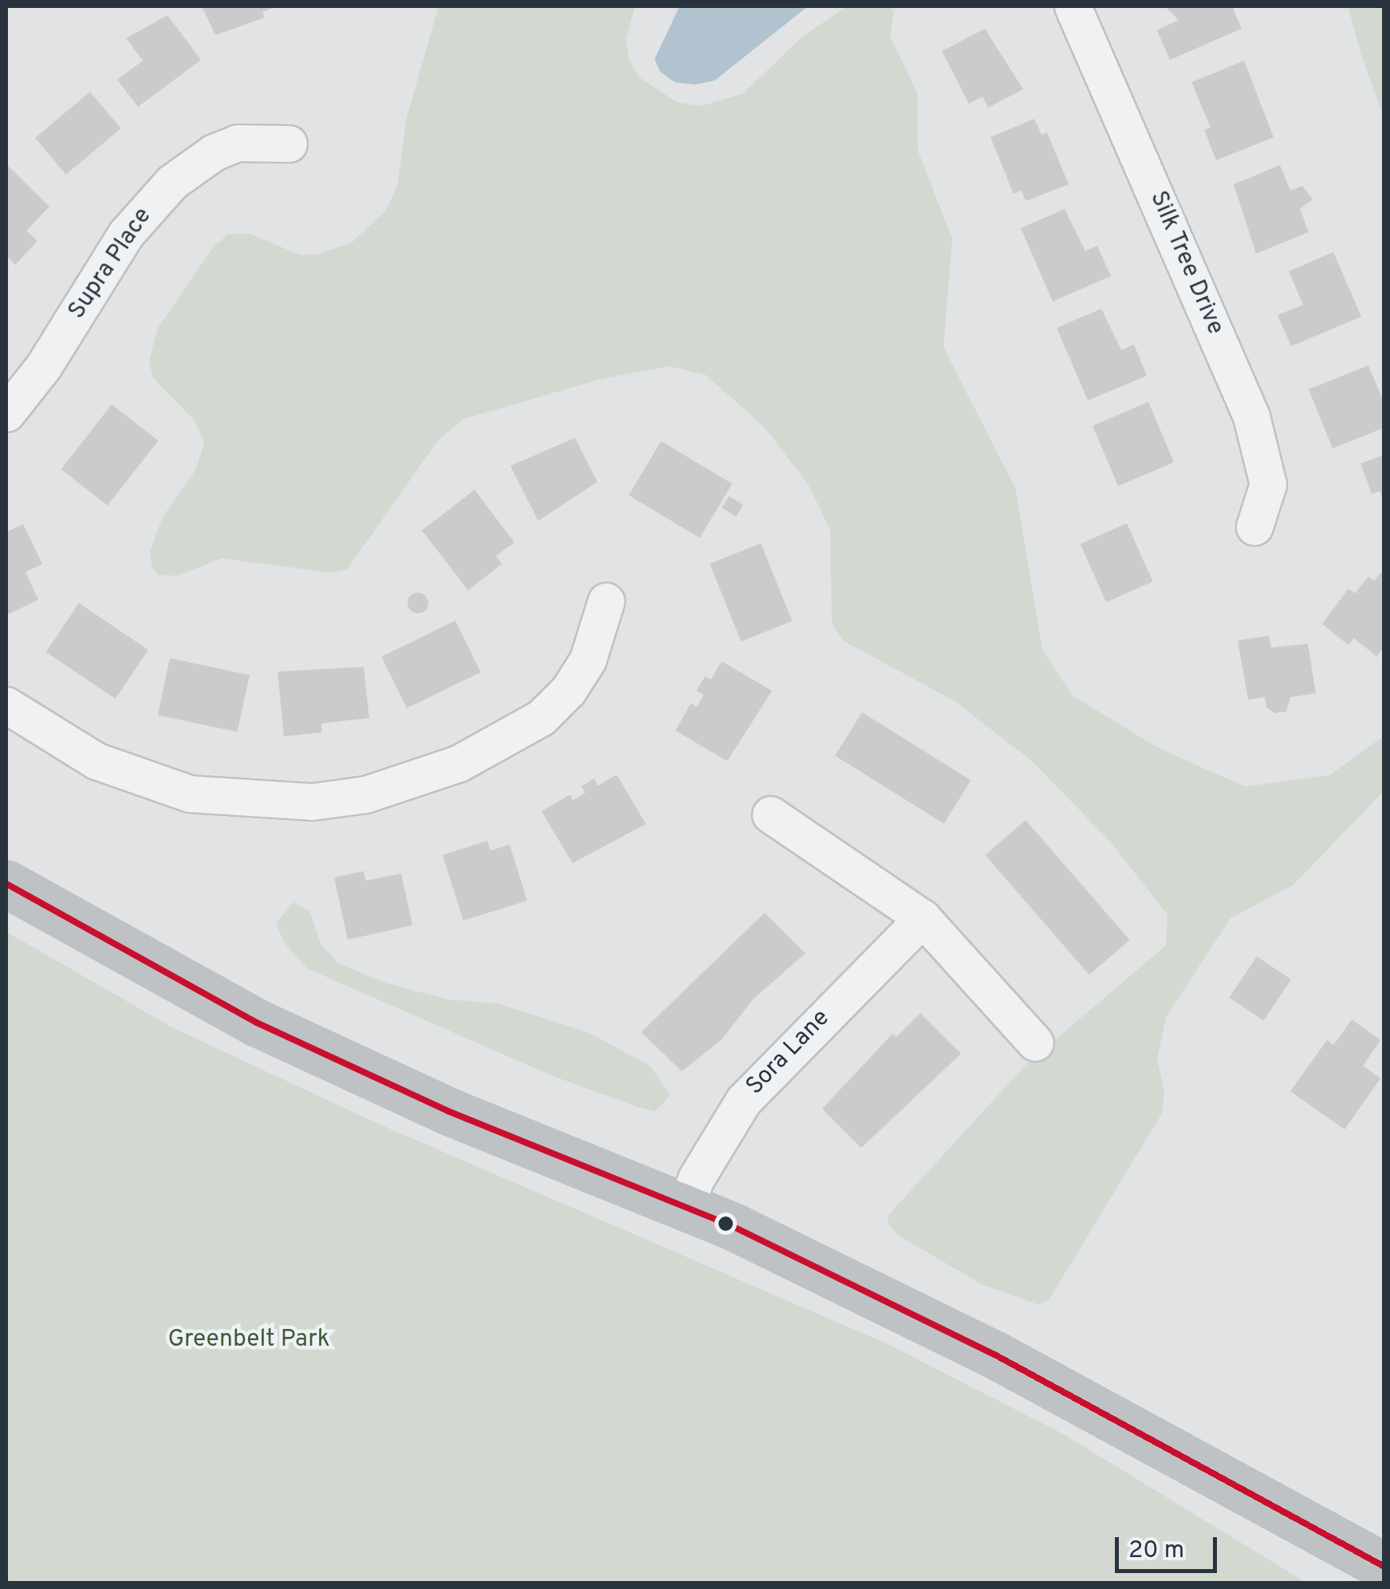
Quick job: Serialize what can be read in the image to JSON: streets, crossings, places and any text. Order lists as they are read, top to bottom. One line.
{"streets":{"street":["Silk Tree Drive","Supra Place","Sora Lane"]},"parks":["Greenbelt Park"],"scale_bar":"20 m"}
